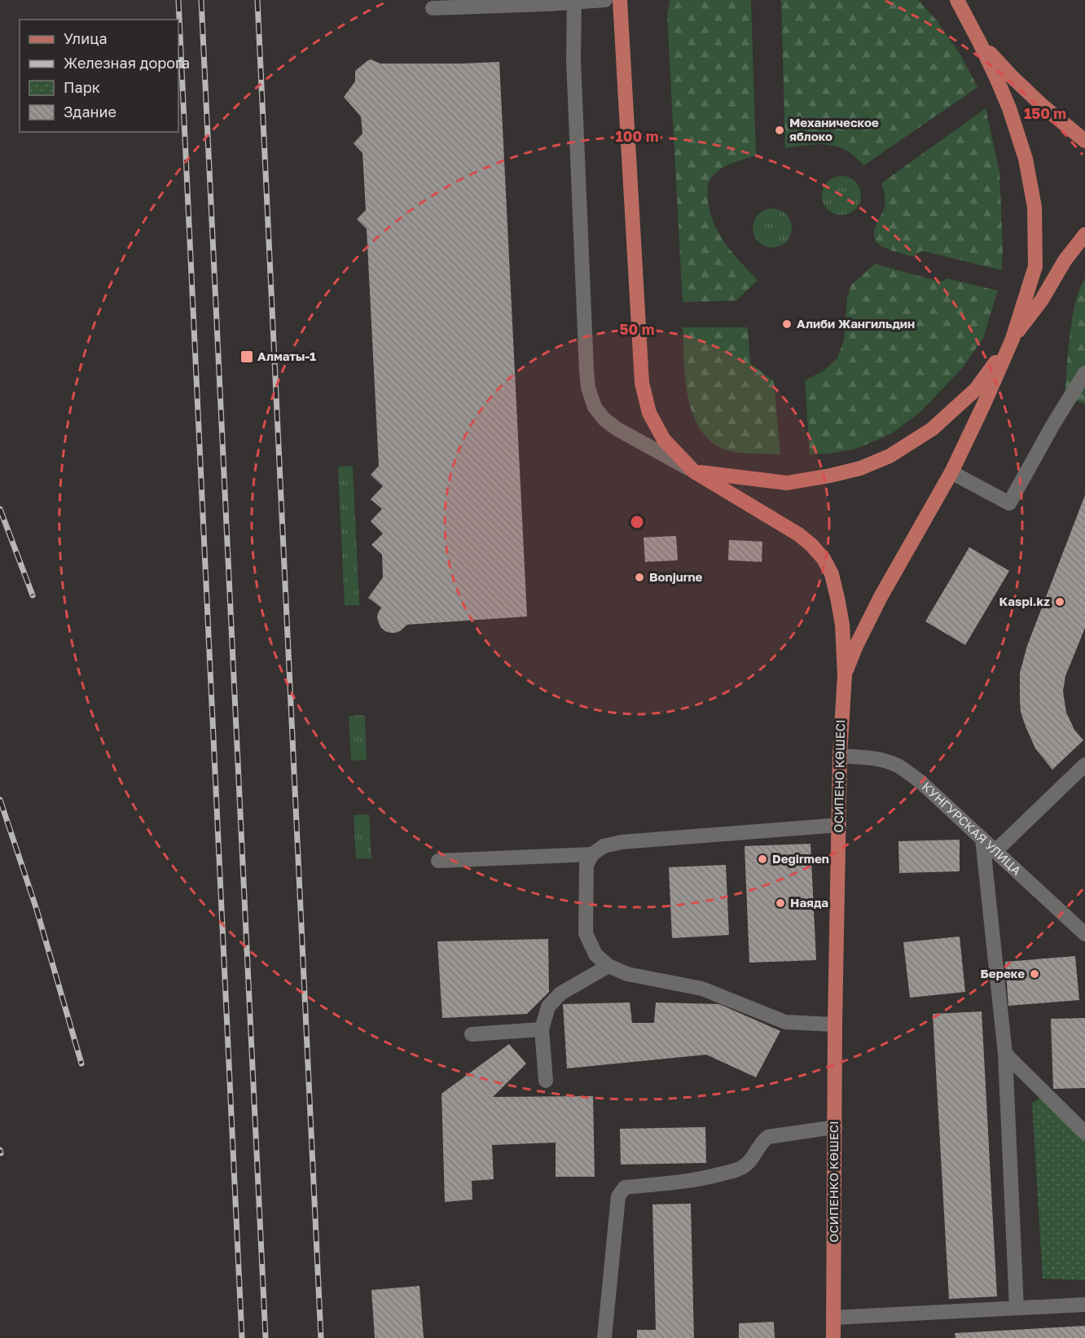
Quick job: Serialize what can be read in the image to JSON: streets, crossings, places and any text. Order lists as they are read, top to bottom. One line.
{"streets":{"main road":["ОСИПЕНО КӨШЕСІ","ОСИПЕНКО КӨШЕСІ"],"street":["КУНГУРСКАЯ УЛИЦА"]},"crossings":[["ОСИПЕНО КӨШЕСІ","КУНГУРСКАЯ УЛИЦА"],["ОСИПЕНО КӨШЕСІ","ОСИПЕНКО КӨШЕСІ"]],"places":{"other":["Механическое яблоко","Алиби Жангильдин","Bonjurne","Kaspi.kz","Degirmen","Наяда","Береке"],"transit":["Алматы-1"]},"legend":["Улица","Железная дорога","Парк","Здание"],"rings":["150 m","100 m","50 m"]}
